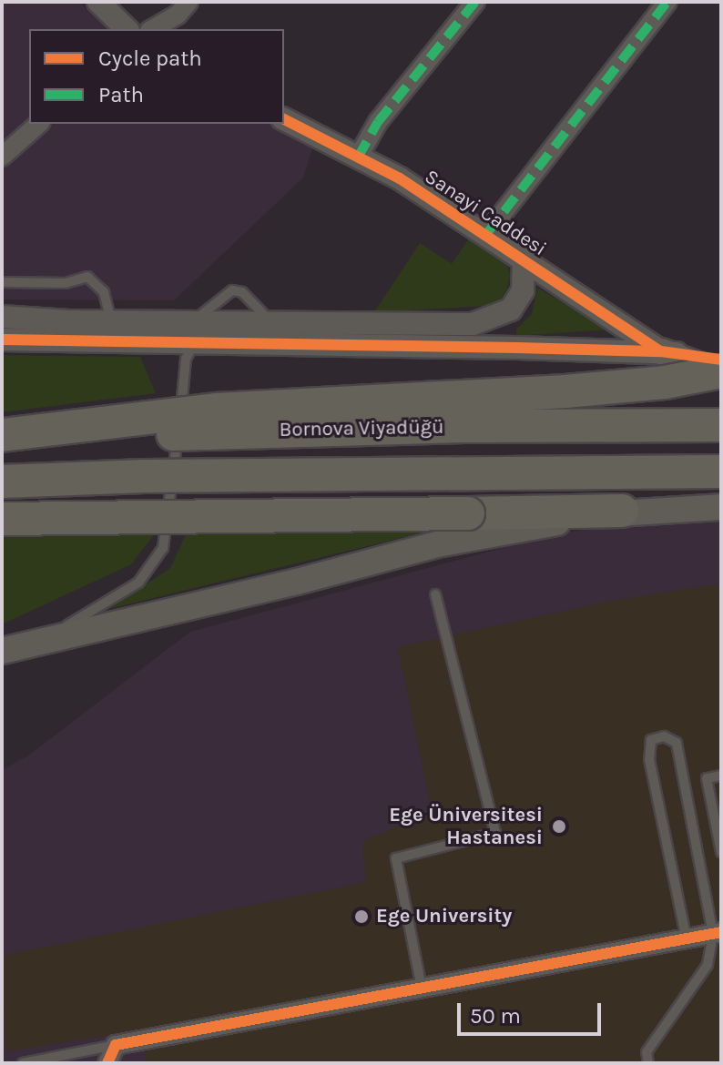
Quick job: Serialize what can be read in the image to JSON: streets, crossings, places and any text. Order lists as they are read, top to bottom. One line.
{"streets":{"highway":["Bornova Viyadüğü"],"street":["Sanayi Caddesi"]},"places":["Ege Üniversitesi Hastanesi","Ege University"],"legend":["Cycle path","Path"],"scale_bar":"50 m"}
